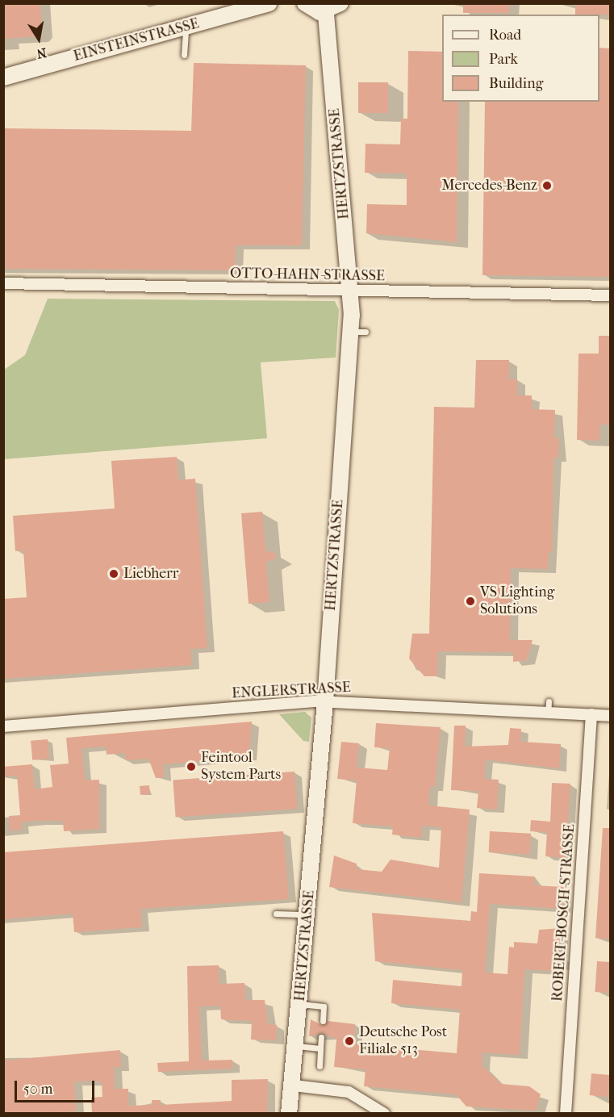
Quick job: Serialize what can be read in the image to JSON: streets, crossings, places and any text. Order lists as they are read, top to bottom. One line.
{"streets":{"street":["EINSTEINSTRASSE","HERTZSTRASSE","OTTO-HAHN-STRASSE","ENGLERSTRASSE","ROBERT-BOSCH-STRASSE"]},"crossings":[["HERTZSTRASSE","OTTO-HAHN-STRASSE"],["HERTZSTRASSE","ENGLERSTRASSE"],["ENGLERSTRASSE","ROBERT-BOSCH-STRASSE"]],"places":["Mercedes-Benz","Liebherr","VS Lighting Solutions","Feintool System Parts","Deutsche Post Filiale 513"],"legend":["Road","Park","Building"],"scale_bar":"50 m","north":"bottom"}
